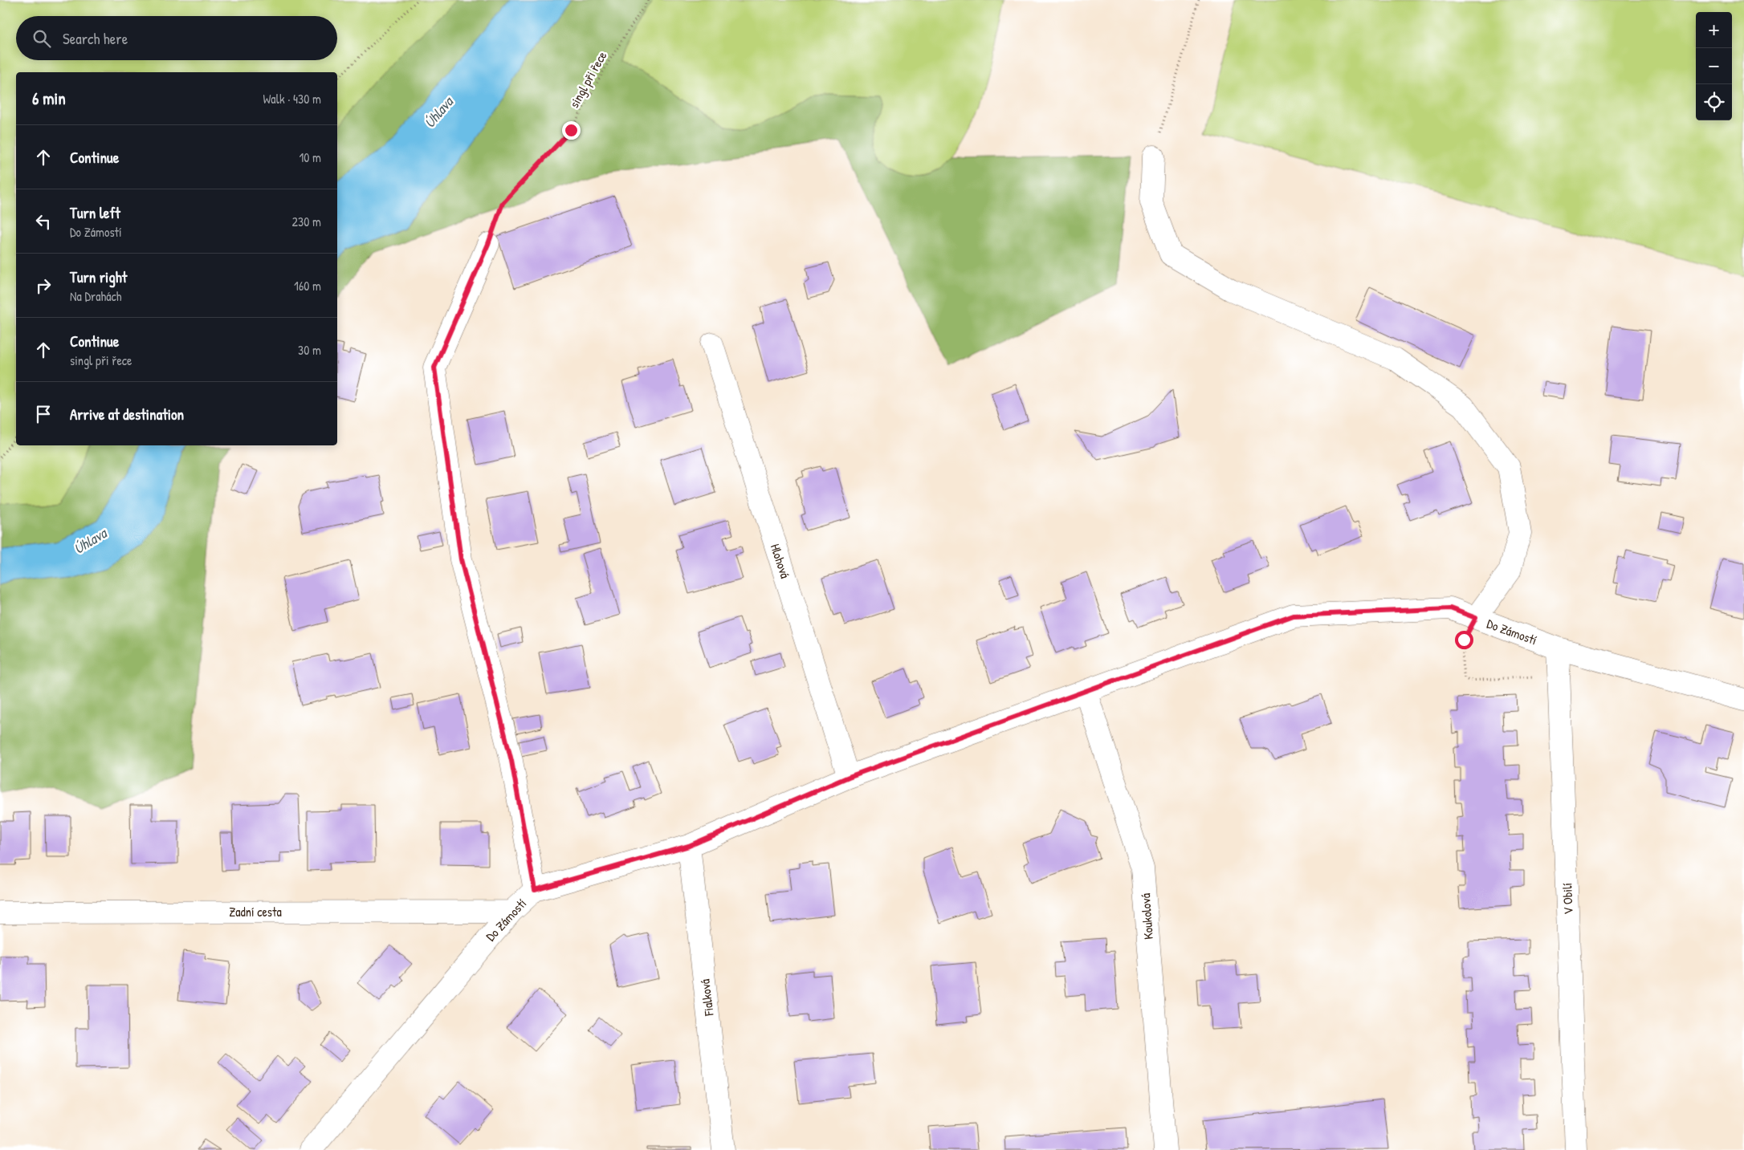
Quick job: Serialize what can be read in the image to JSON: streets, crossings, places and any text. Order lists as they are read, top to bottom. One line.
{"streets":{"street":["Hlohová","Do Zámostí","V Obilí","Zadní cesta","Koukolová","Fialková"],"path":["singl při řece"]},"crossings":[["Hlohová","Do Zámostí"],["Do Zámostí","V Obilí"],["Do Zámostí","Zadní cesta"],["Do Zámostí","Koukolová"],["Do Zámostí","Fialková"]],"water":["Úhlava"],"page":{"map_buttons":["+","−"],"search":"Search here","heading":["6 min","Walk · 430 m"],"list":[["Continue","10 m"],["Turn left","Do Zámostí","230 m"],["Turn right","Na Drahách","160 m"],["Continue","singl při řece","30 m"],"Arrive at destination"]}}
